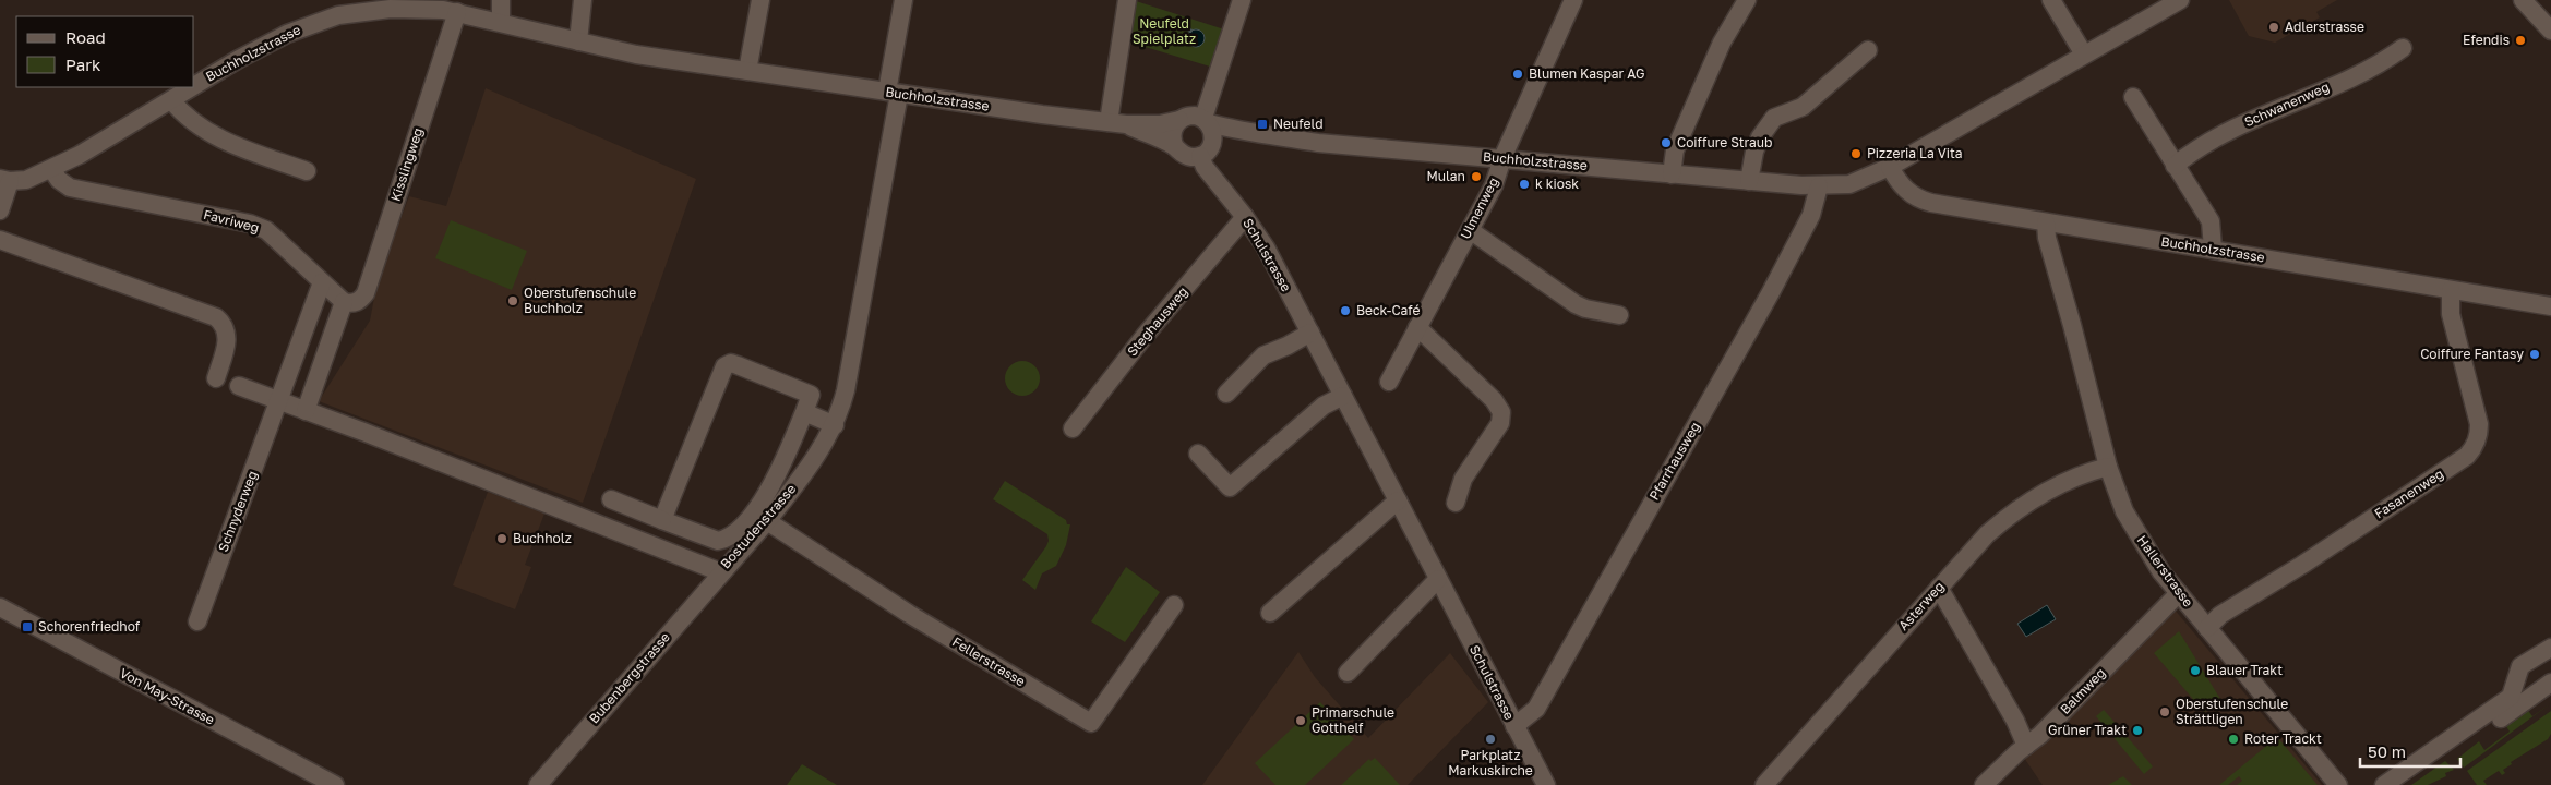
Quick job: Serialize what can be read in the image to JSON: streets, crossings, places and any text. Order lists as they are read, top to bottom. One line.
{"streets":{"street":["Buchholzstrasse","Schwanenweg","Kisslingweg","Ulmenweg","Favriweg","Schulstrasse","Steghausweg","Pfarrhausweg","Fasanenweg","Schnyderweg","Bostudenstrasse","Hallerstrasse","Asterweg","Fellerstrasse","Bubenbergstrasse","Balmweg","Von May-Strasse"]},"crossings":[["Buchholzstrasse","Kisslingweg"],["Buchholzstrasse","Ulmenweg"],["Buchholzstrasse","Favriweg"],["Buchholzstrasse","Schulstrasse"],["Buchholzstrasse","Pfarrhausweg"],["Buchholzstrasse","Fasanenweg"],["Buchholzstrasse","Bostudenstrasse"],["Buchholzstrasse","Hallerstrasse"],["Kisslingweg","Favriweg"],["Favriweg","Schnyderweg"],["Schulstrasse","Steghausweg"],["Schulstrasse","Pfarrhausweg"],["Fasanenweg","Hallerstrasse"],["Schnyderweg","Bostudenstrasse"],["Bostudenstrasse","Fellerstrasse"],["Bostudenstrasse","Bubenbergstrasse"],["Hallerstrasse","Asterweg"],["Hallerstrasse","Balmweg"]],"parks":["Neufeld Spielplatz"],"places":{"other":["Adlerstrasse","Efendis","Blumen Kaspar AG","Coiffure Straub","Pizzeria La Vita","Mulan","k kiosk","Oberstufenschule Buchholz","Beck-Café","Coiffure Fantasy","Buchholz","Blauer Trakt","Oberstufenschule Strättligen","Primarschule Gotthelf","Grüner Trakt","Parkplatz Markuskirche","Roter Trackt"],"transit":["Neufeld","Schorenfriedhof"]},"legend":["Road","Park"],"scale_bar":"50 m"}
